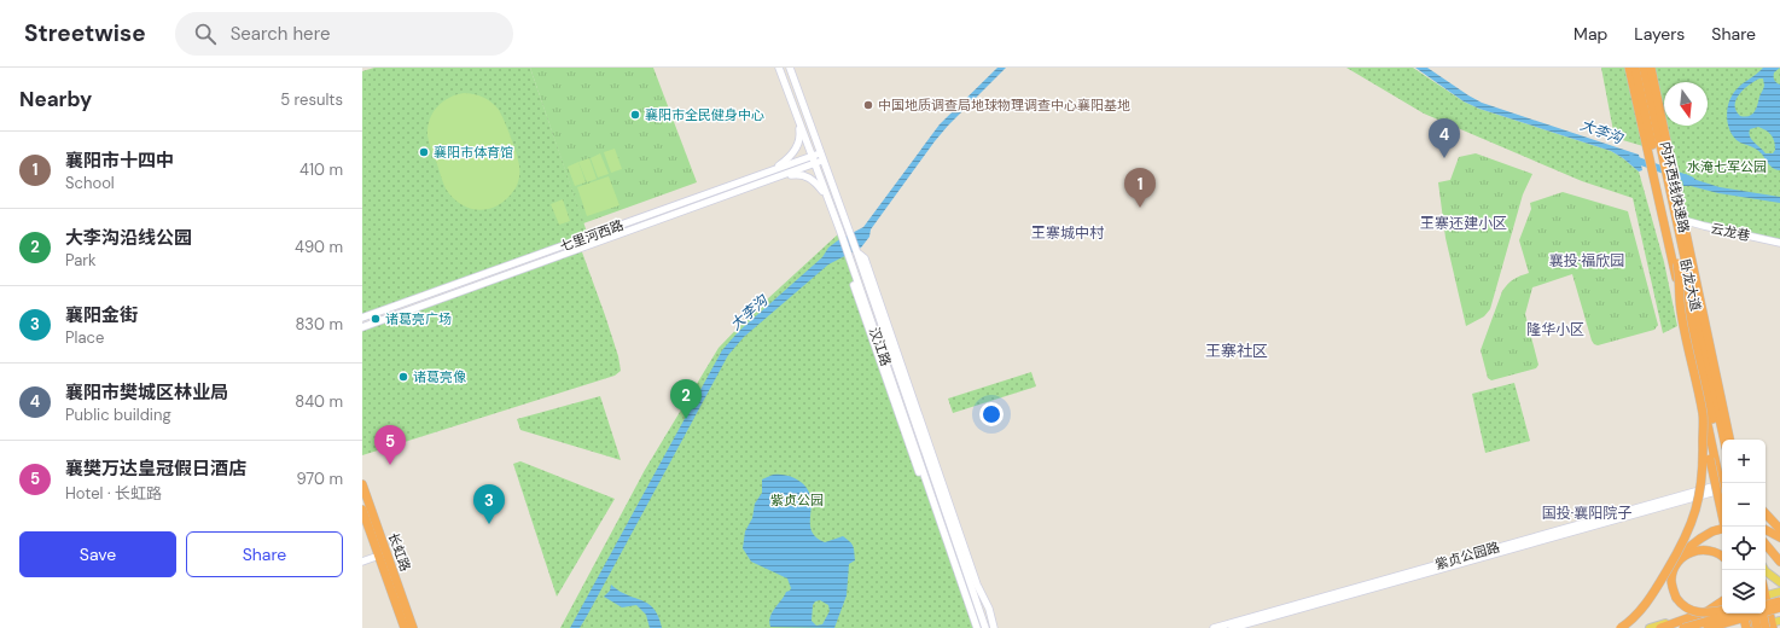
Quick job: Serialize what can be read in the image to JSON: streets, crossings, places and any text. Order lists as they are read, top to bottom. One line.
{"streets":{"highway":["内环西线快速路","卧龙大道","长虹路"],"street":["云龙巷","七里河西路","汉江路","紫贞公园路"]},"crossings":[["云龙巷","卧龙大道"],["七里河西路","汉江路"]],"districts":["王寨还建小区","王寨城中村","襄投·福欣园","隆华小区","王寨社区","国投·襄阳院子"],"water":["大李沟"],"parks":["水淹七军公园","紫贞公园"],"places":["中国地质调查局地球物理调查中心襄阳基地","襄阳市全民健身中心","襄阳市体育馆","诸葛亮广场","诸葛亮像"],"north":"bottom","page":{"header":"Streetwise","search":"Search here","nav":["Map","Layers","Share"],"heading":["Nearby","5 results"],"pins":["4","1","2","5","3"],"list":[{"mark":"1","name":"襄阳市十四中","note":"School","value":"410 m"},{"mark":"2","name":"大李沟沿线公园","note":"Park","value":"490 m"},{"mark":"3","name":"襄阳金街","note":"Place","value":"830 m"},{"mark":"4","name":"襄阳市樊城区林业局","note":"Public building","value":"840 m"},{"mark":"5","name":"襄樊万达皇冠假日酒店","note":"Hotel · 长虹路","value":"970 m"}],"map_buttons":["+","−"],"buttons":["Save","Share"]}}
